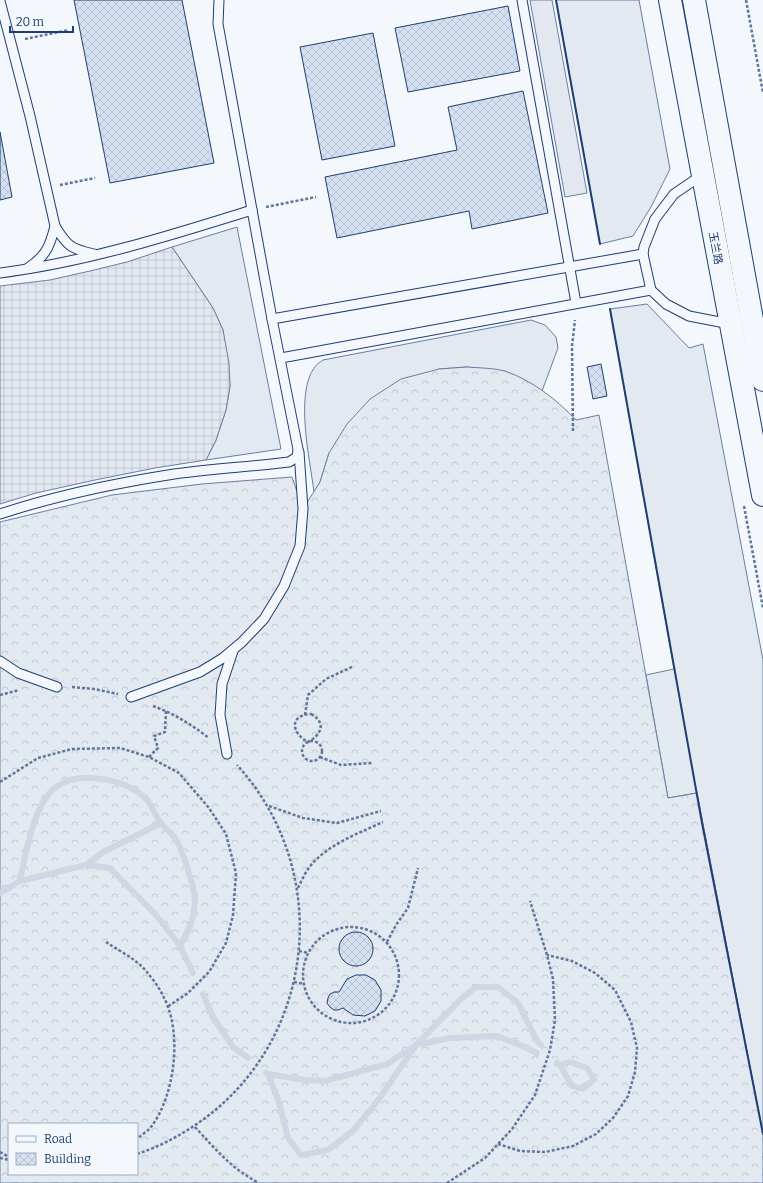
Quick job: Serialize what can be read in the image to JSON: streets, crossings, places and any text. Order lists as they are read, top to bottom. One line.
{"streets":{"street":["玉兰路"]},"legend":["Road","Building"],"scale_bar":"20 m"}
